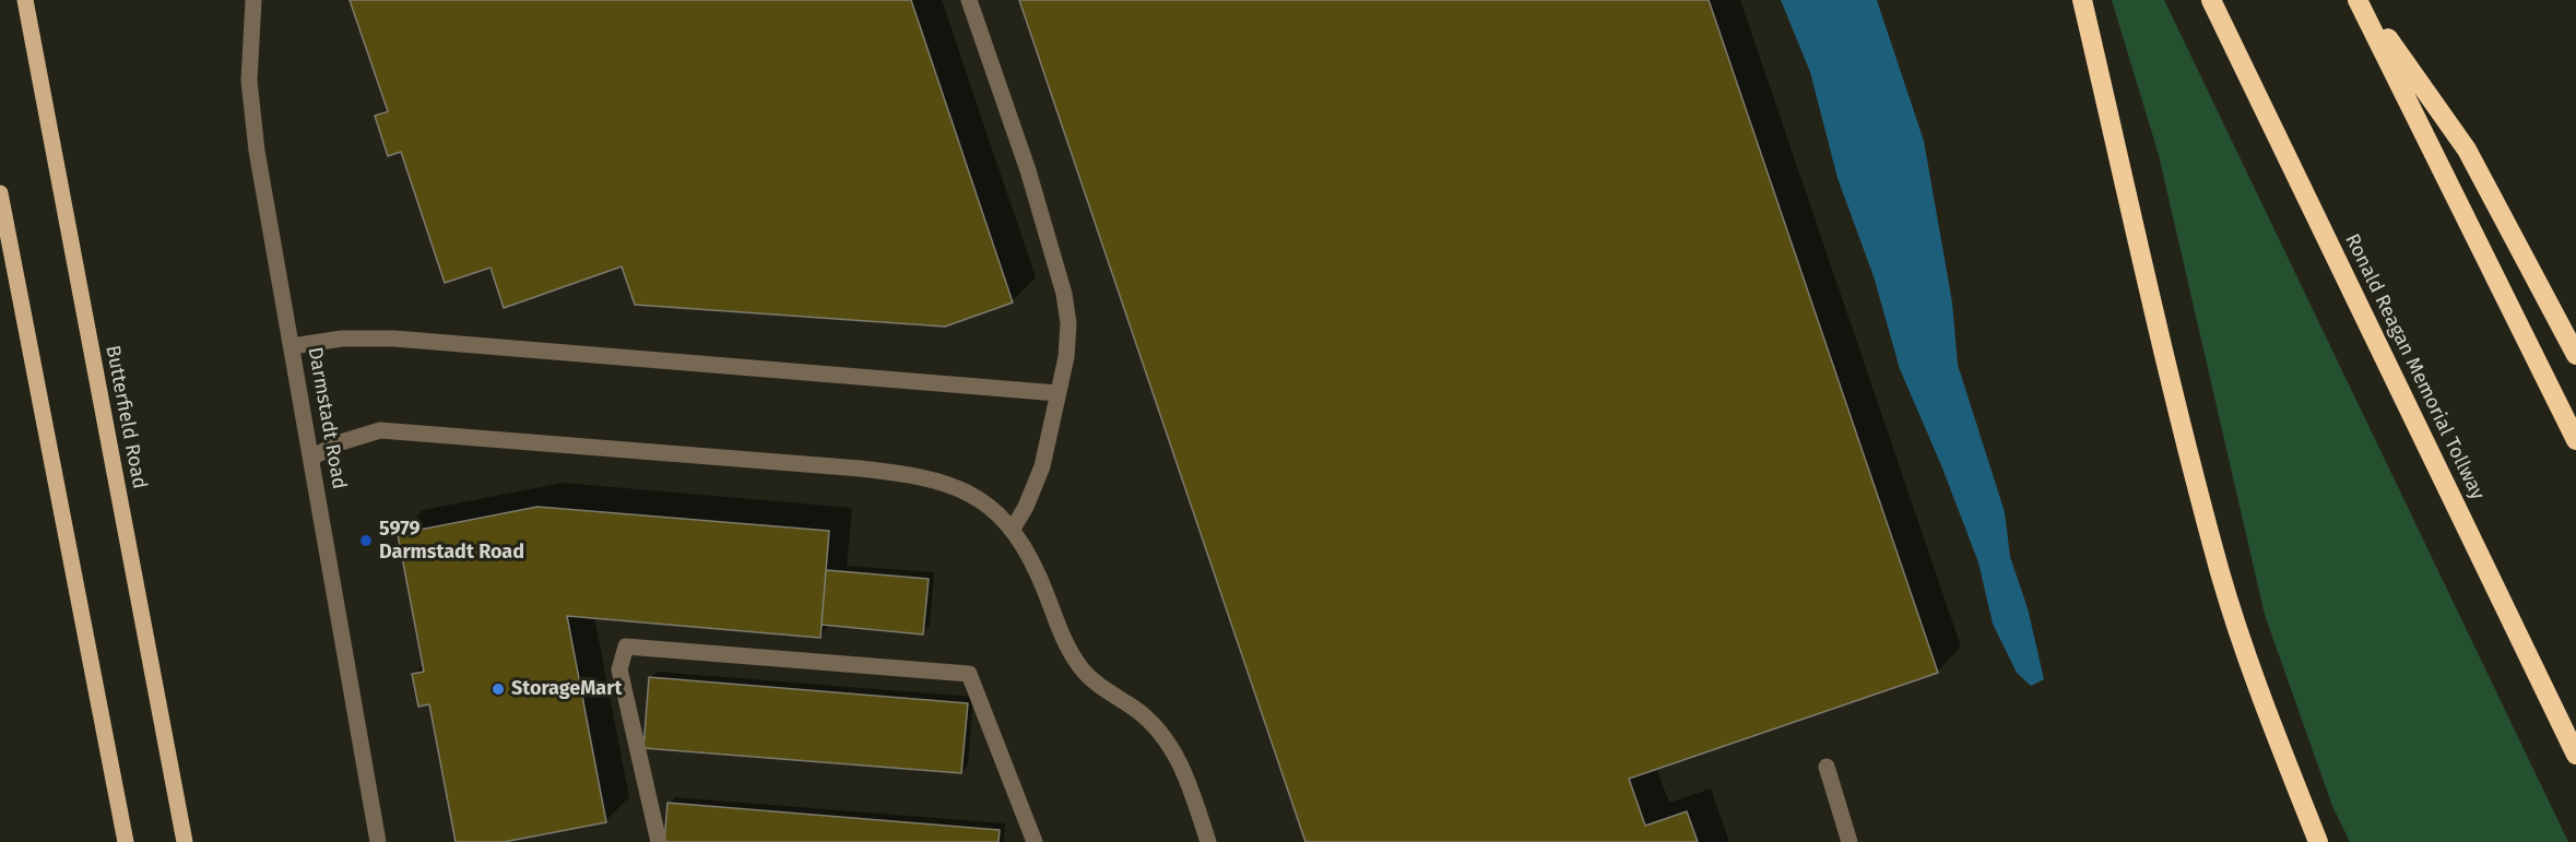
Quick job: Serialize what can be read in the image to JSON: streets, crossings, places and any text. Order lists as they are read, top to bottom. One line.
{"streets":{"highway":["Ronald Reagan Memorial Tollway"],"main road":["Butterfield Road"],"street":["Darmstadt Road"]},"places":["5979 Darmstadt Road","StorageMart"]}
